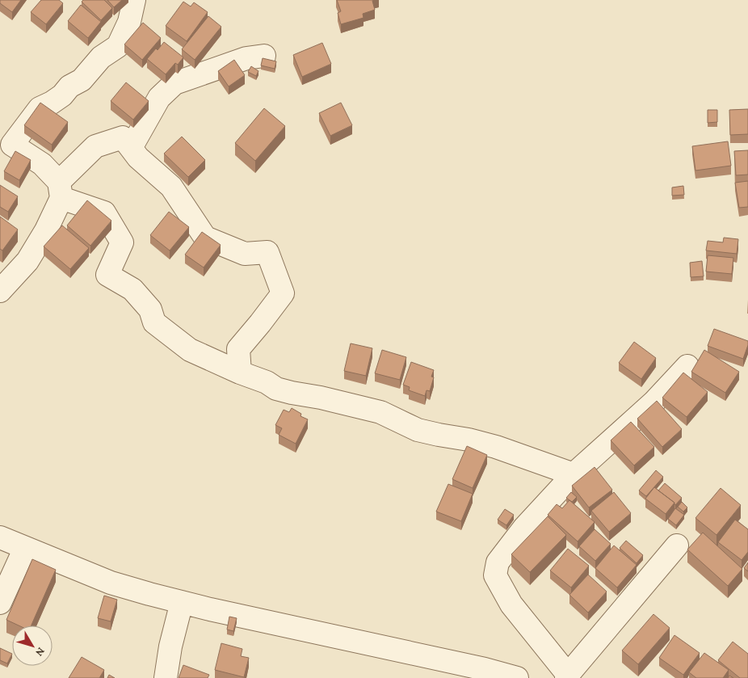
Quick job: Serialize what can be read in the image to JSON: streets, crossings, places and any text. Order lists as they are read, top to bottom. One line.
{"north":"bottom right"}
